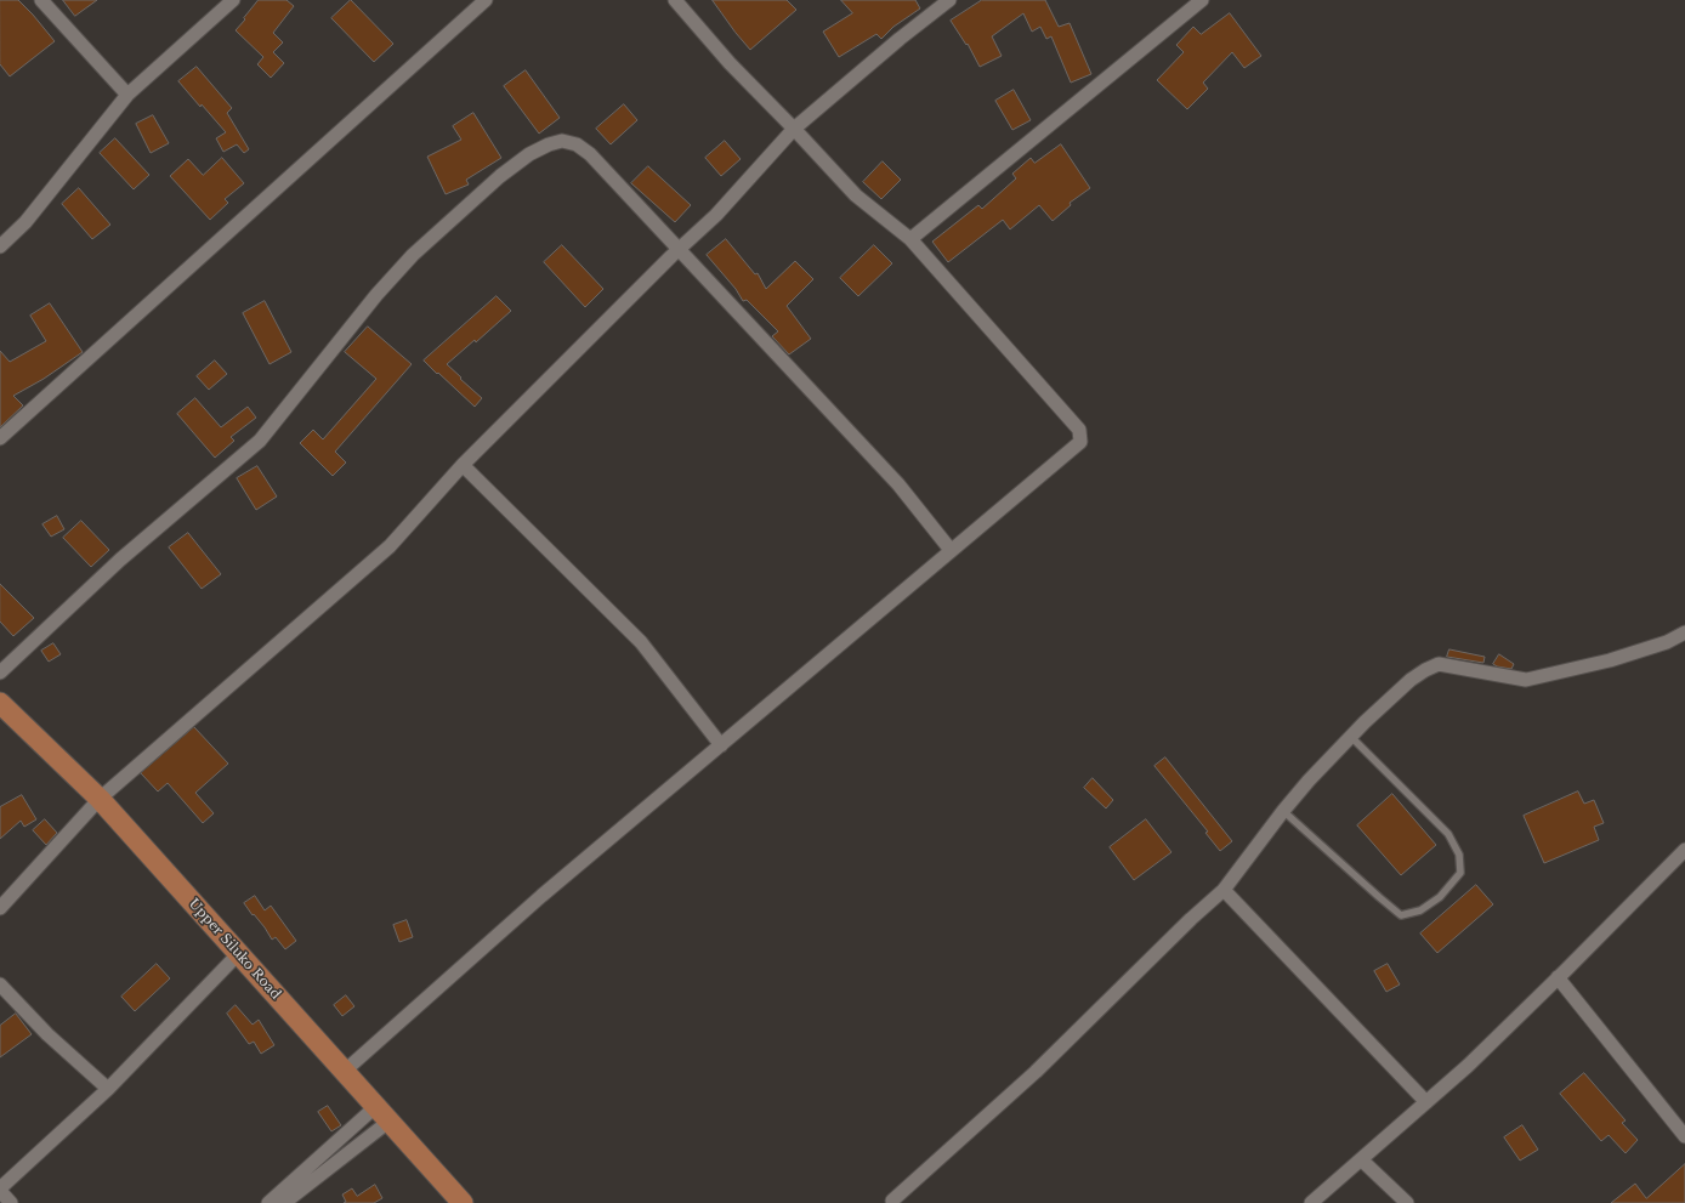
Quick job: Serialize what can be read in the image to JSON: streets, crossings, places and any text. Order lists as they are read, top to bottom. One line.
{"streets":{"main road":["Upper Siluko Road"]}}
